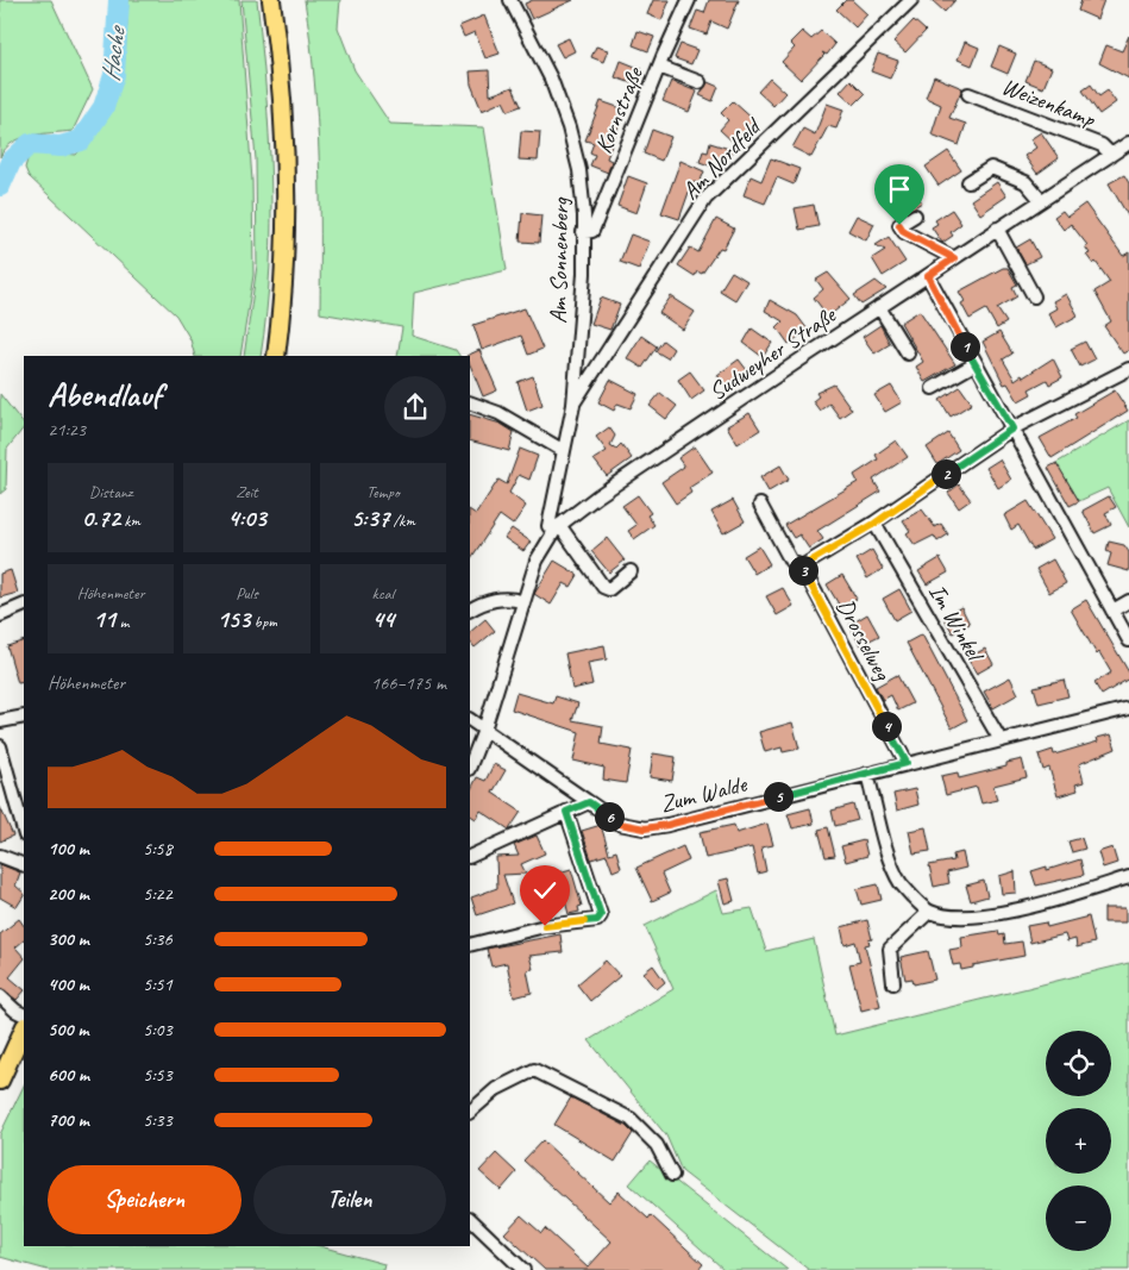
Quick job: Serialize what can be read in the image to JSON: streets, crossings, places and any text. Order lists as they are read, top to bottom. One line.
{"streets":{"street":["Weizenkamp","Kornstraße","Am Nordfeld","Am Sonnenberg","Sudweyher Straße","Im Winkel","Drosselweg","Zum Walde"]},"crossings":[["Weizenkamp","Sudweyher Straße"],["Kornstraße","Am Sonnenberg"],["Am Nordfeld","Am Sonnenberg"],["Am Sonnenberg","Sudweyher Straße"],["Sudweyher Straße","Zum Walde"],["Im Winkel","Zum Walde"],["Drosselweg","Zum Walde"]],"water":["Hache"],"page":{"pins":["1","2","3","4","5","6"],"heading":["Abendlauf","21:23"],"stats":[["Distanz","0.72 km"],["Zeit","4:03"],["Tempo","5:37 /km"],["Höhenmeter","11 m"],["Puls","153 bpm"],["kcal","44"]],"chart":["Höhenmeter","166–175 m"],"list":[{"name":"100 m","note":"5:58"},{"name":"200 m","note":"5:22"},{"name":"300 m","note":"5:36"},{"name":"400 m","note":"5:51"},{"name":"500 m","note":"5:03"},{"name":"600 m","note":"5:53"},{"name":"700 m","note":"5:33"}],"map_buttons":["+","−"],"buttons":["Speichern","Teilen"]}}
